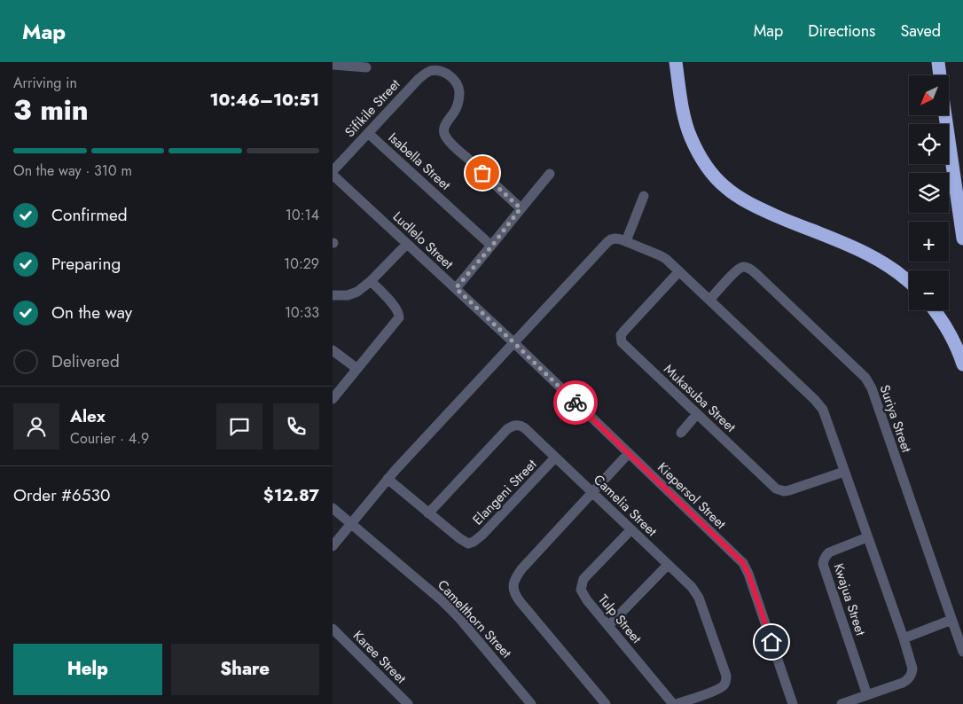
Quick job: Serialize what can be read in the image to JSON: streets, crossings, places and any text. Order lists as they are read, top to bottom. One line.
{"streets":{"street":["Sifikile Street","Isabella Street","Ludlelo Street","Mukasuba Street","Suriya Street","Elangeni Street","Kiepersol Street","Camelia Street","Kwajua Street","Camelthorn Street","Tulp Street","Karee Street"]},"crossings":[["Sifikile Street","Isabella Street"],["Ludlelo Street","Kiepersol Street"],["Elangeni Street","Camelia Street"],["Camelia Street","Tulp Street"]],"north":"bottom left","page":{"header":"Map","nav":["Map","Directions","Saved"],"heading":["3 min","Arriving in","10:46–10:51"],"panel":["Alex","Courier · 4.9","Order #6530","$12.87"],"map_buttons":["+","−"],"bar":"On the way · 310 m","list":[["Confirmed","10:14"],["Preparing","10:29"],["On the way","10:33"],"Delivered"],"buttons":["Help","Share"]}}
